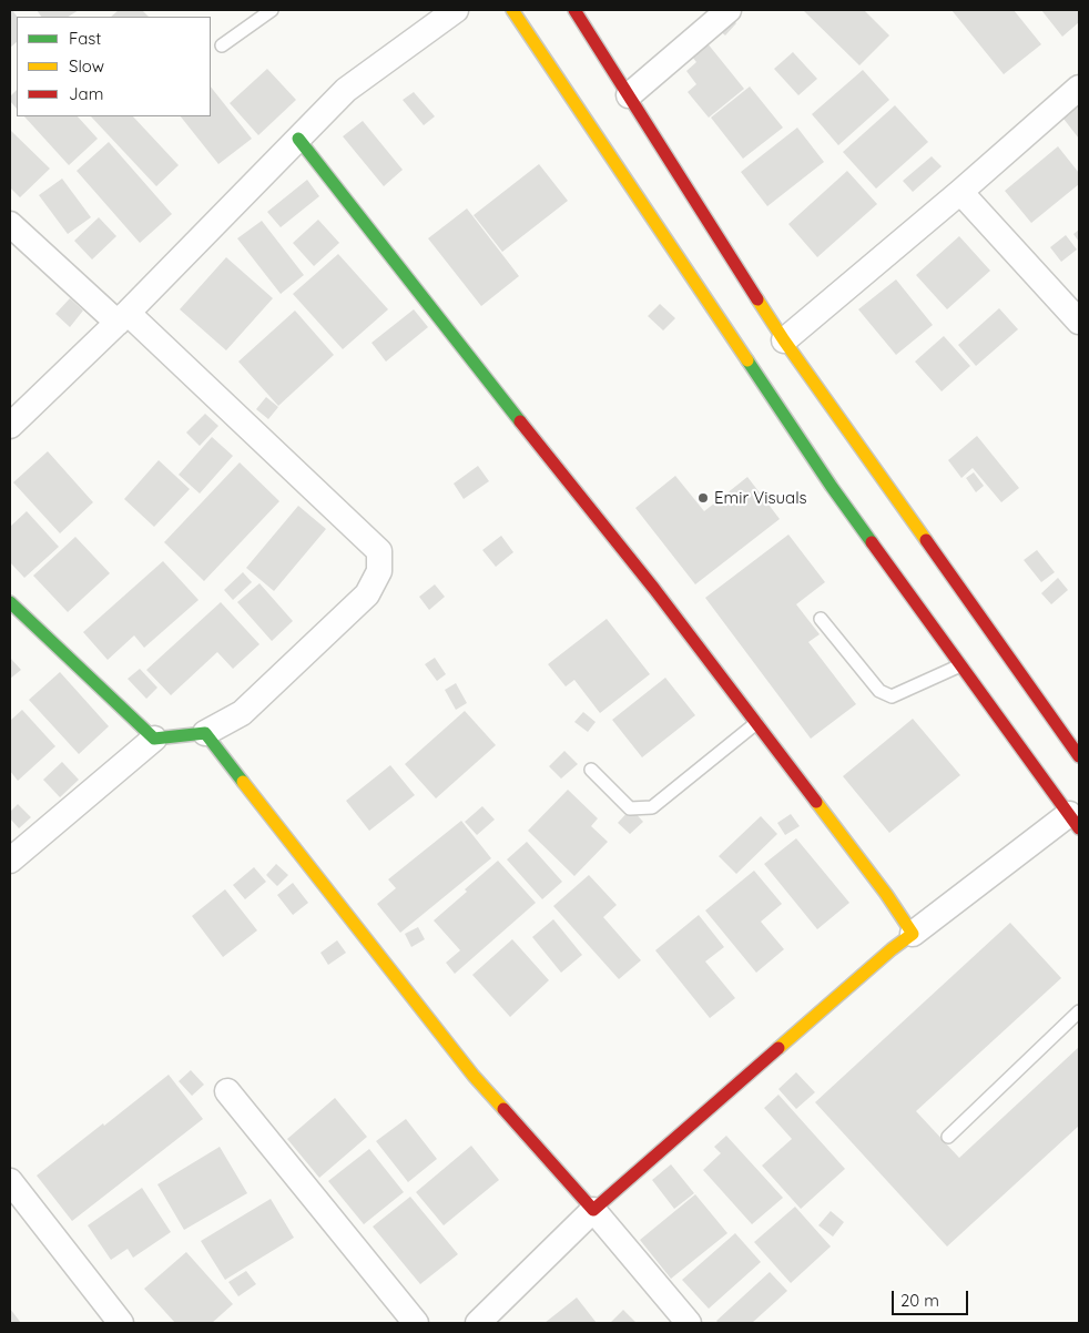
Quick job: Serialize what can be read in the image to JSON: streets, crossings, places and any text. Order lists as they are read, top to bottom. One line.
{"places":["Emir Visuals"],"legend":["Fast","Slow","Jam"],"scale_bar":"20 m"}
